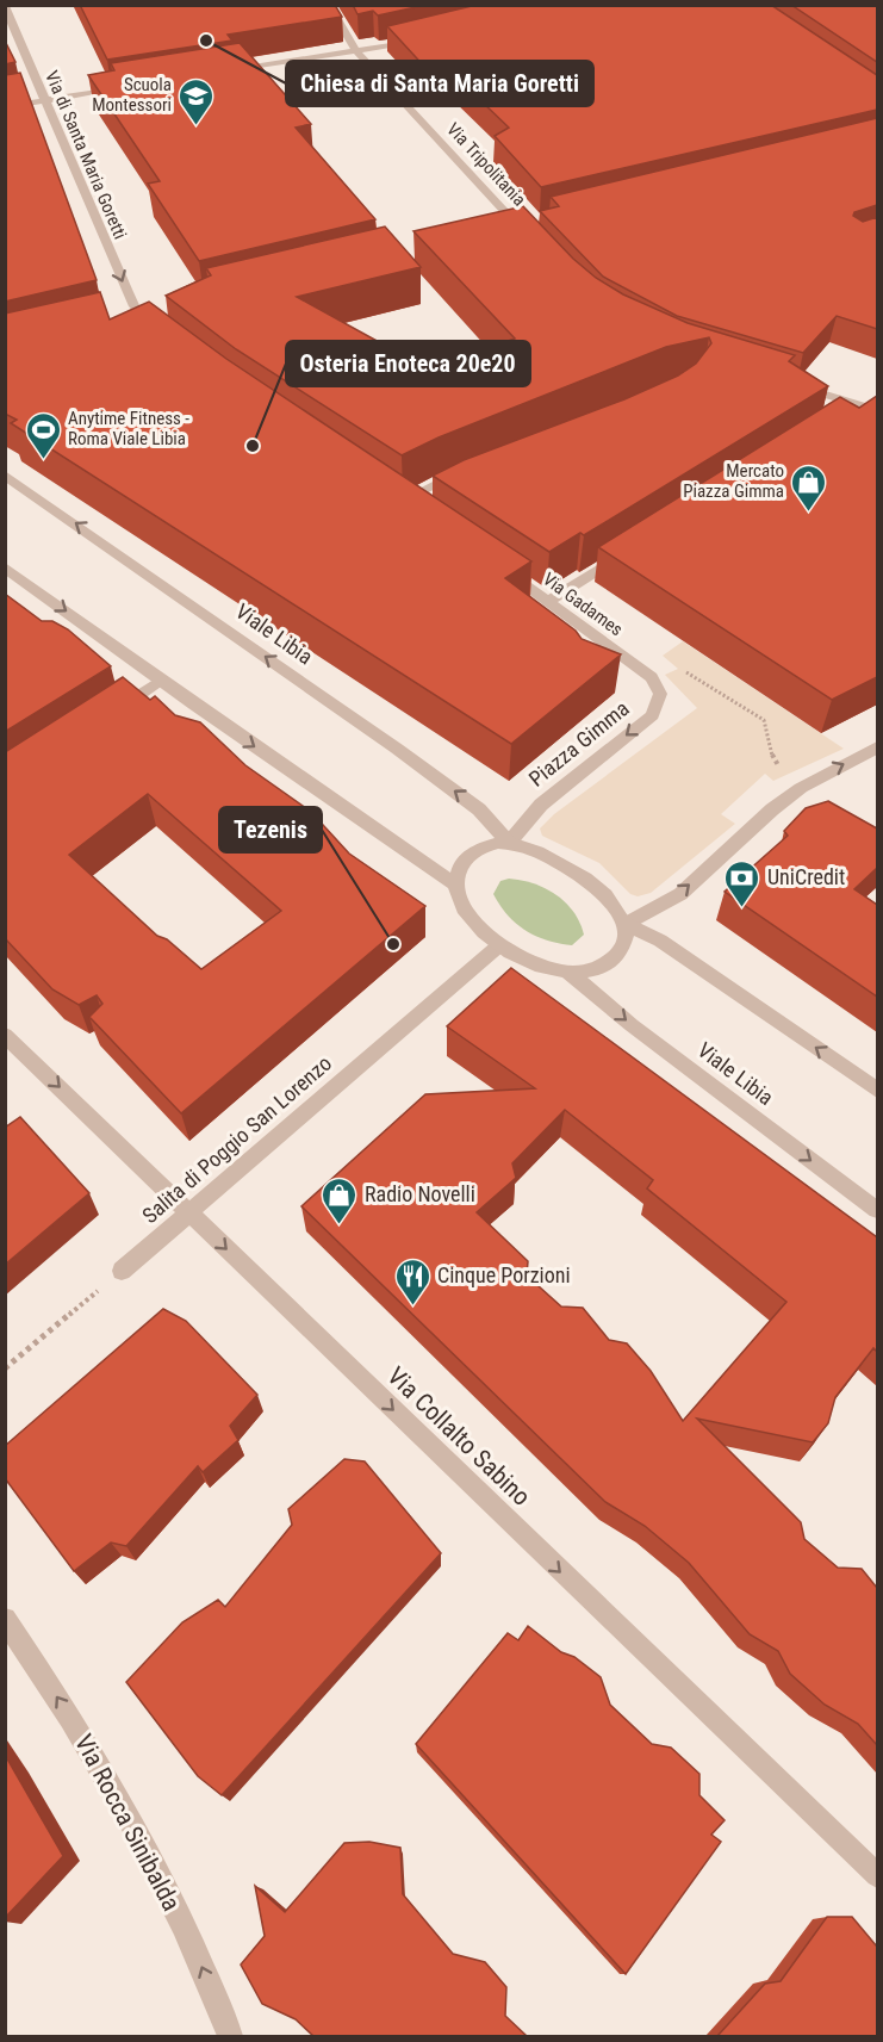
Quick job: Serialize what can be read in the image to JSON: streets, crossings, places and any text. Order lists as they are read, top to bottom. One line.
{"streets":{"street":["Via di Santa Maria Goretti","Via Tripolitania","Via Gadames","Viale Libia","Piazza Gimma","Salita di Poggio San Lorenzo","Via Collalto Sabino","Via Rocca Sinibalda"]},"crossings":[["Via Gadames","Piazza Gimma"],["Viale Libia","Piazza Gimma"],["Viale Libia","Salita di Poggio San Lorenzo"],["Piazza Gimma","Salita di Poggio San Lorenzo"],["Salita di Poggio San Lorenzo","Via Collalto Sabino"]],"one_way":["Via di Santa Maria Goretti","Via Collalto Sabino","Via Rocca Sinibalda"],"places":{"other":["Chiesa di Santa Maria Goretti","Osteria Enoteca 20e20","Tezenis"],"school or university":["Scuola Montessori"],"sports":["Anytime Fitness - Roma Viale Libia"],"shop":["Mercato Piazza Gimma","Radio Novelli"],"bank":["UniCredit"],"restaurant":["Cinque Porzioni"]}}
